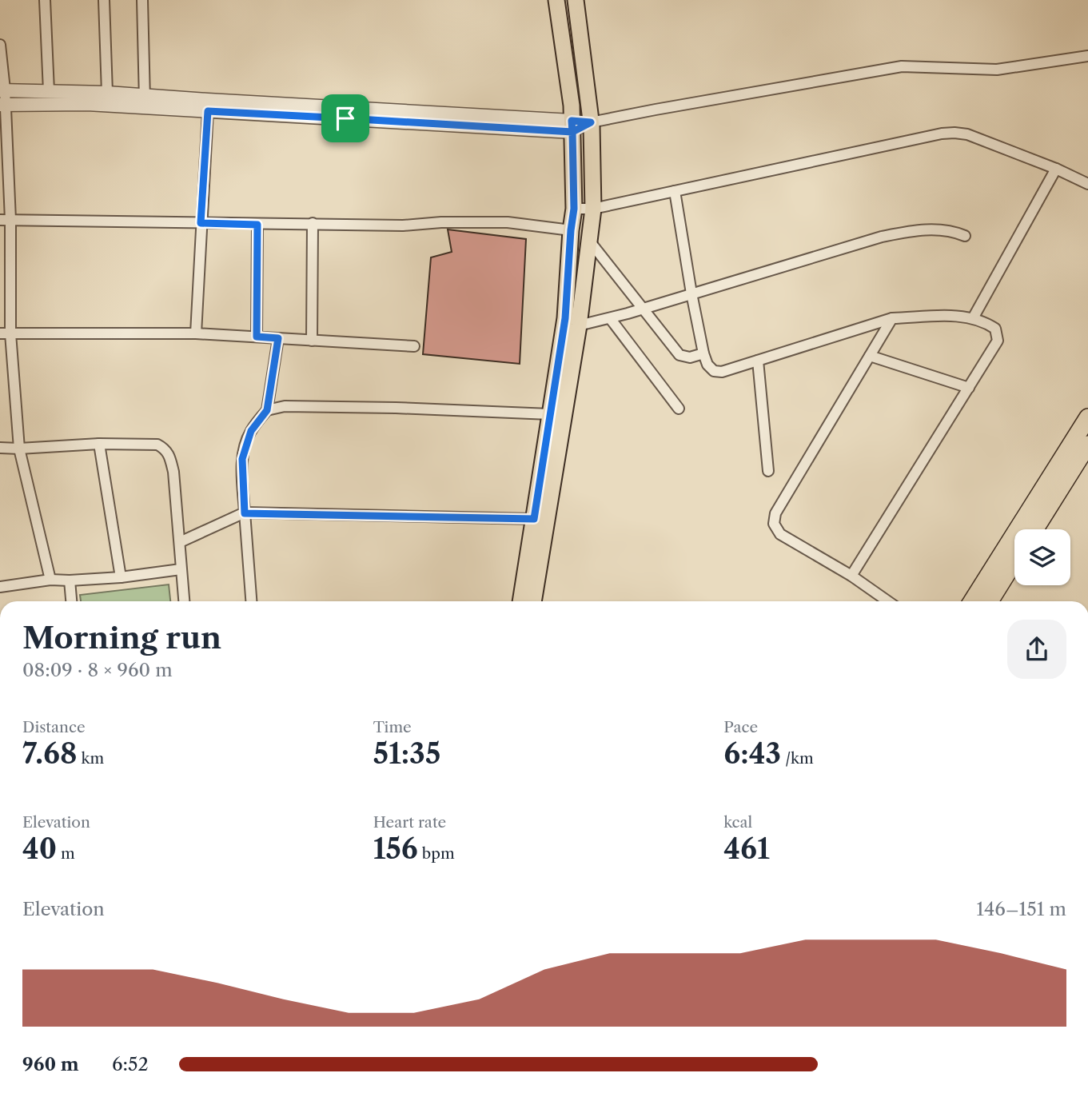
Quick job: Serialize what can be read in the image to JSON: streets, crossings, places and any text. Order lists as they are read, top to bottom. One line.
{"page":{"heading":["Morning run","08:09 · 8 × 960 m"],"stats":[["Distance","7.68 km"],["Time","51:35"],["Pace","6:43 /km"],["Elevation","40 m"],["Heart rate","156 bpm"],["kcal","461"]],"chart":["Elevation","146–151 m"],"list":[{"name":"960 m","note":"6:52"}]}}
